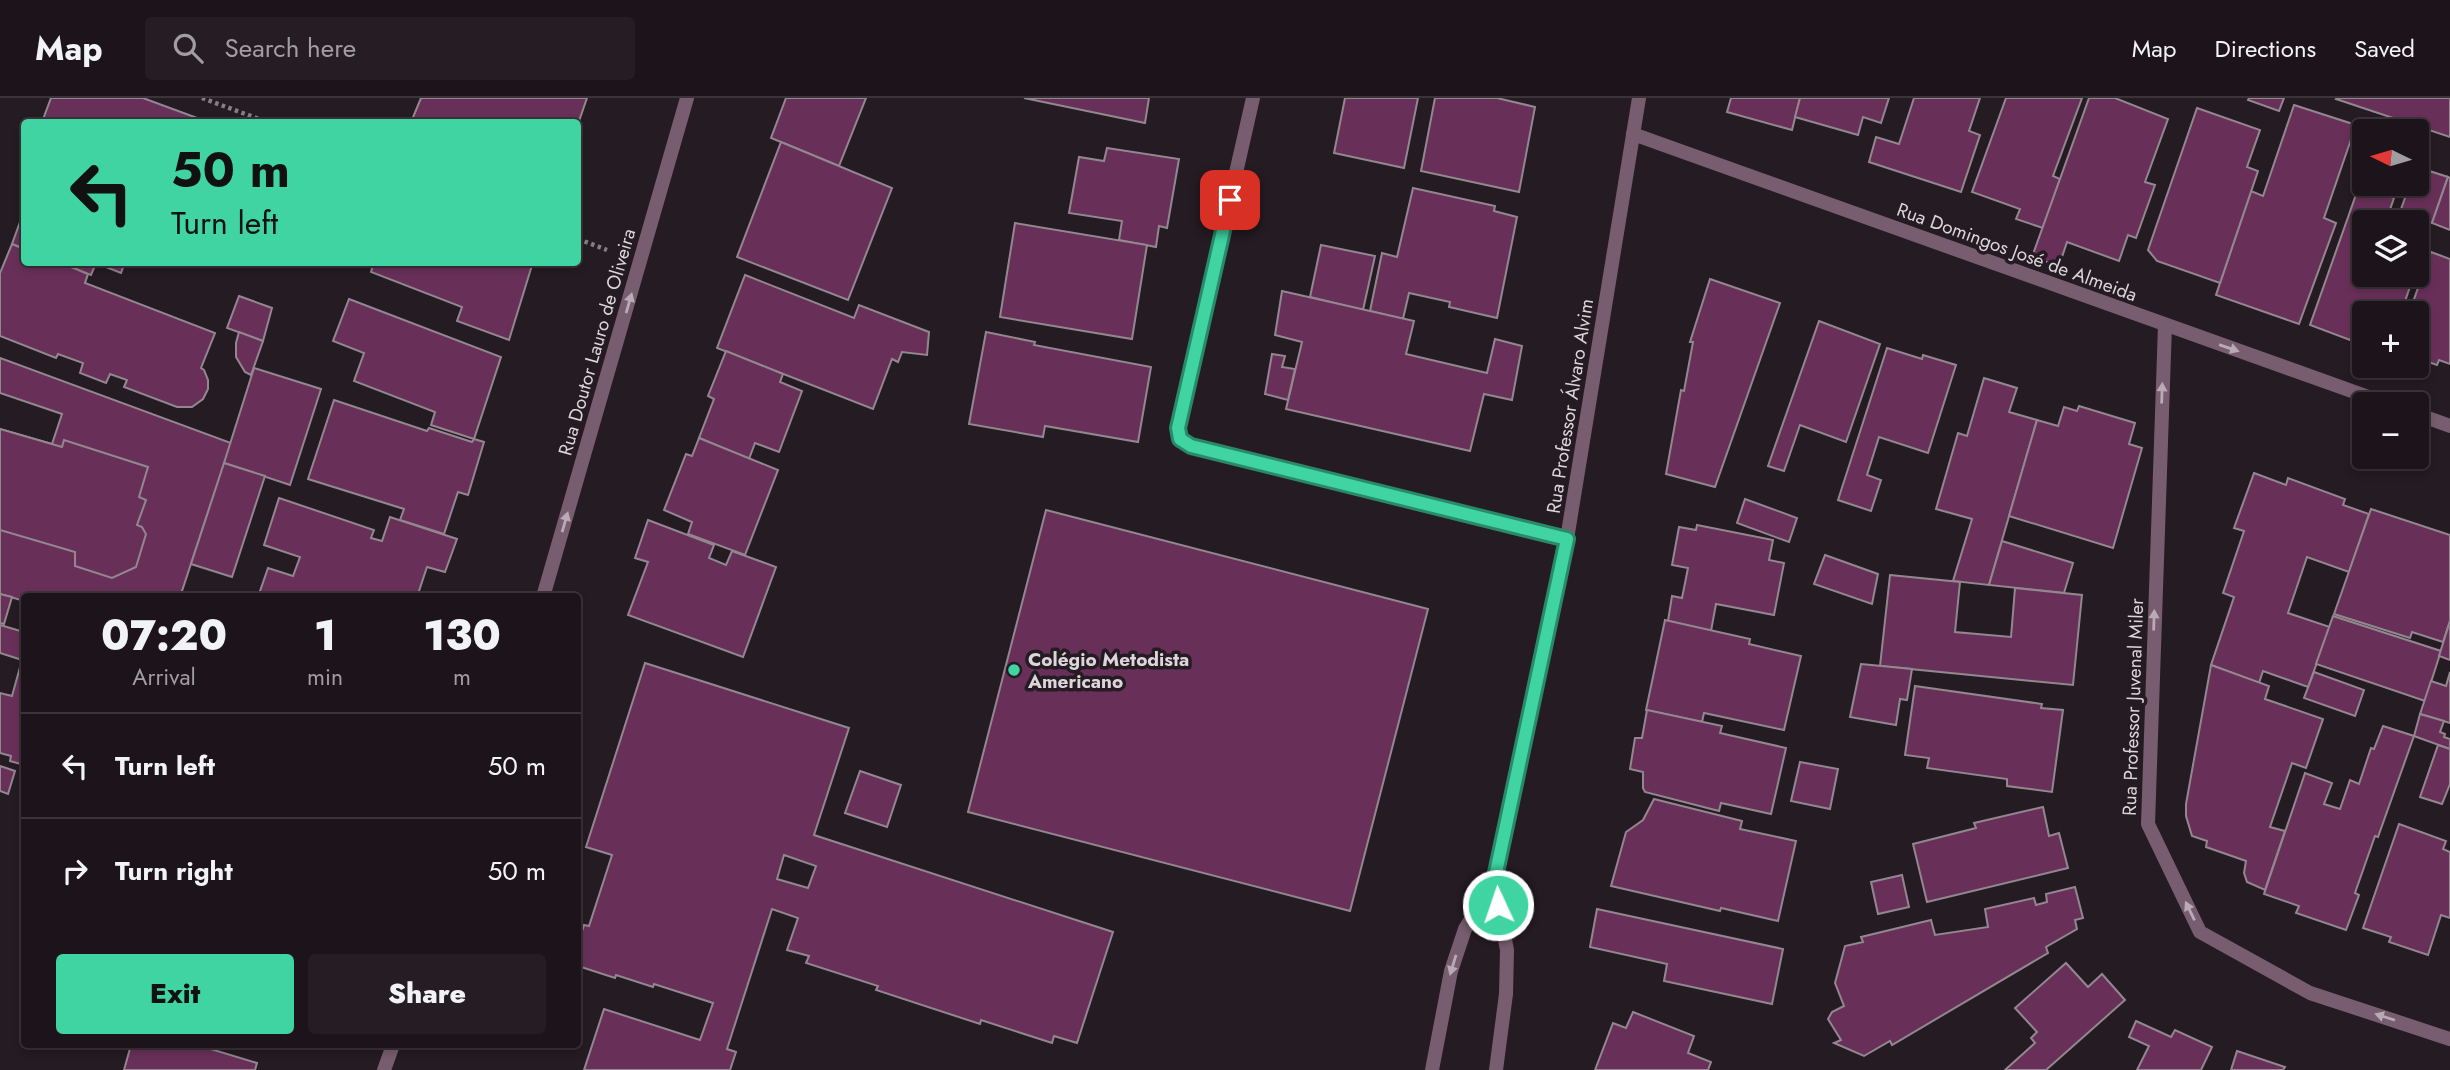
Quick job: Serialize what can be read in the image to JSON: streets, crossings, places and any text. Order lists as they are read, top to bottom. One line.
{"streets":{"street":["Rua Domingos José de Almeida","Rua Doutor Lauro de Oliveira","Rua Professor Álvaro Alvim","Rua Professor Juvenal Miler"]},"crossings":[["Rua Domingos José de Almeida","Rua Professor Álvaro Alvim"],["Rua Domingos José de Almeida","Rua Professor Juvenal Miler"]],"one_way":["Rua Doutor Lauro de Oliveira","Rua Professor Juvenal Miler"],"places":["Colégio Metodista Americano"],"north":"left","page":{"header":"Map","search":"Search here","nav":["Map","Directions","Saved"],"map_buttons":["+","−"],"turn":["50 m","Turn left"],"eta":["07:20","Arrival","1","min","130","m"],"list":[{"name":"Turn left","value":"50 m"},{"name":"Turn right","value":"50 m"}],"buttons":["Exit","Share"]}}
